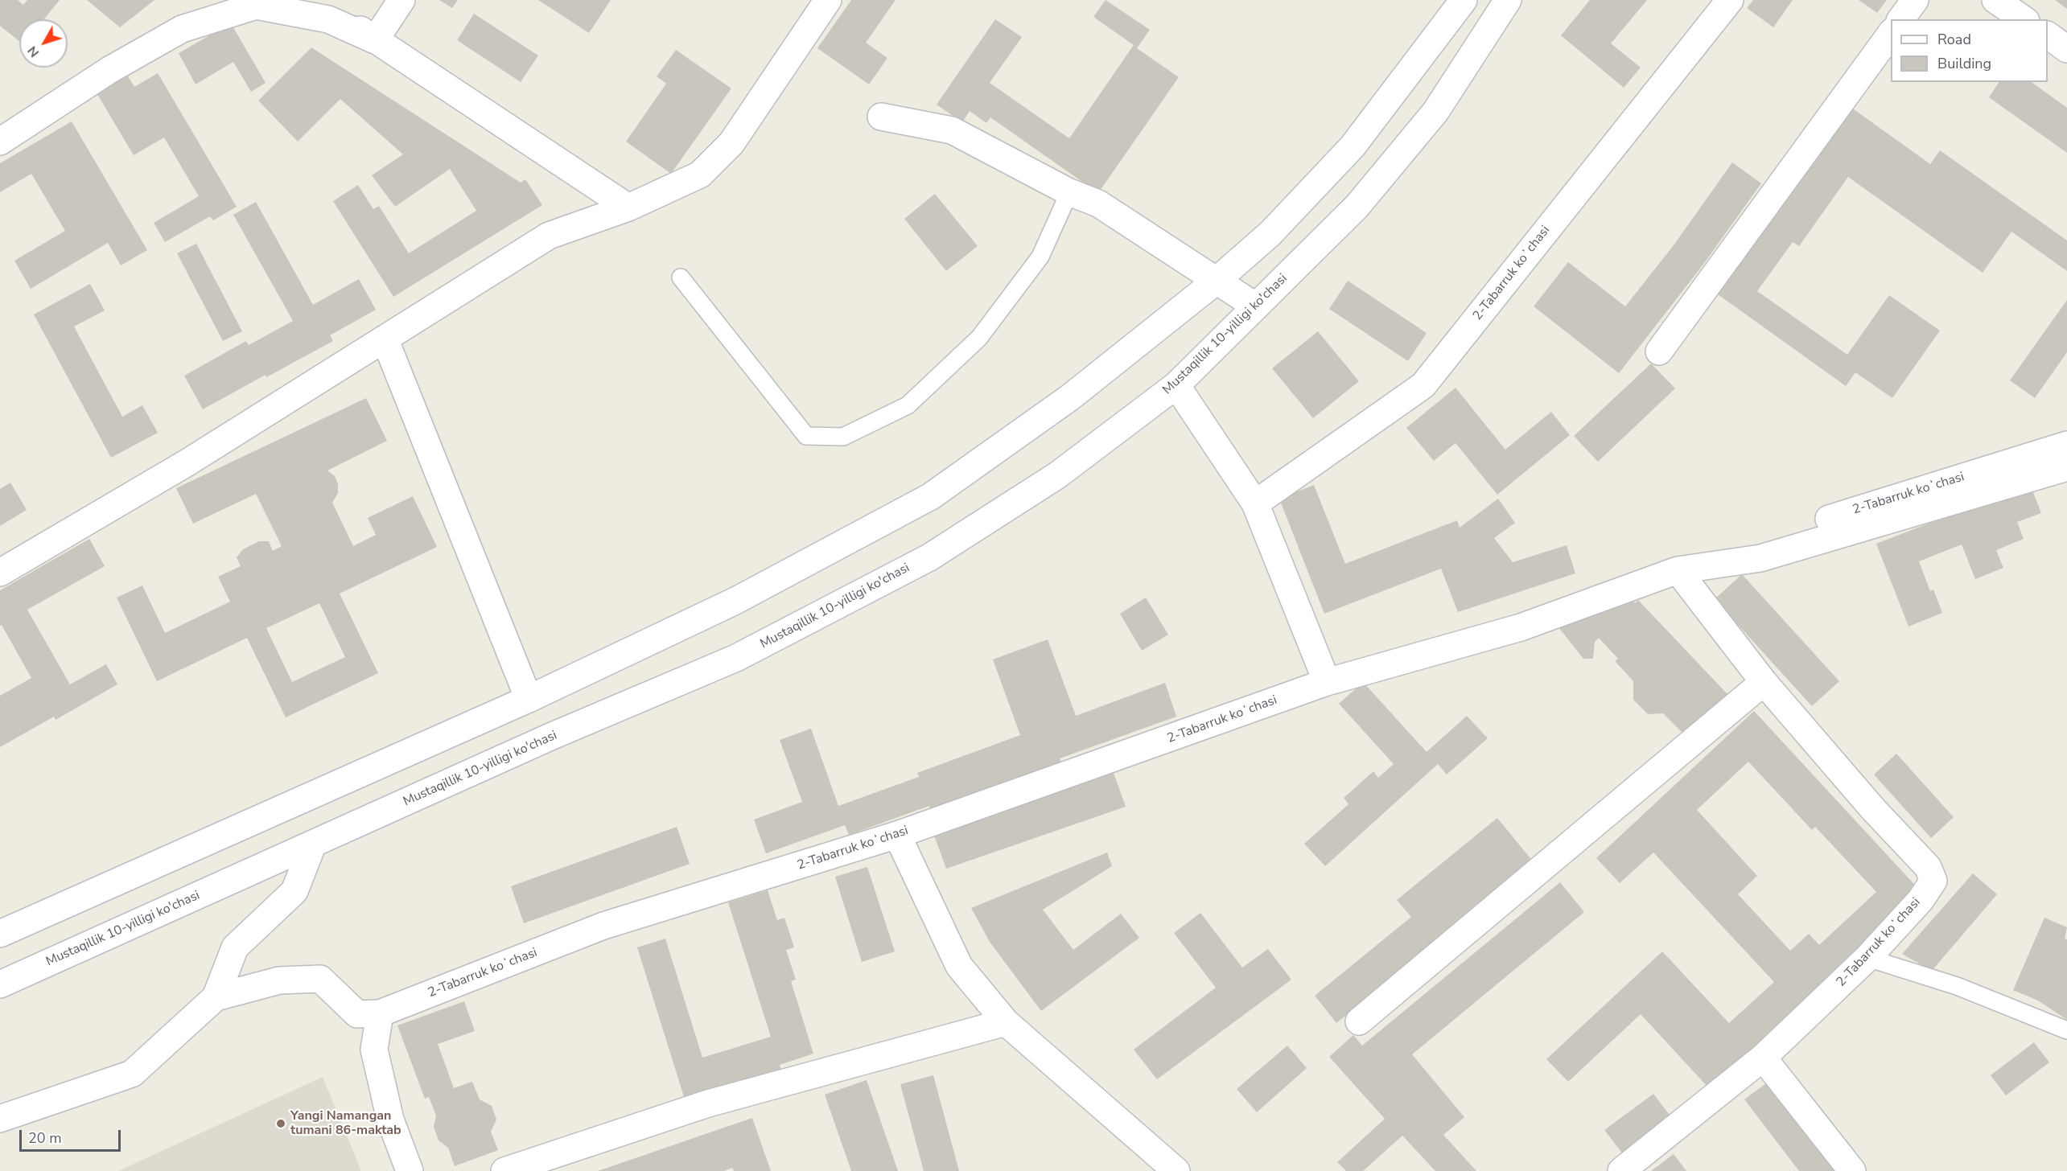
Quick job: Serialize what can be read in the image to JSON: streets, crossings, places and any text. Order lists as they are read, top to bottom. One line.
{"streets":{"street":["2-Tabarruk koʻchasi","Mustaqillik 10-yilligi ko'chasi"]},"places":["Yangi Namangan tumani 86-maktab"],"legend":["Road","Building"],"scale_bar":"20 m","north":"bottom left"}
